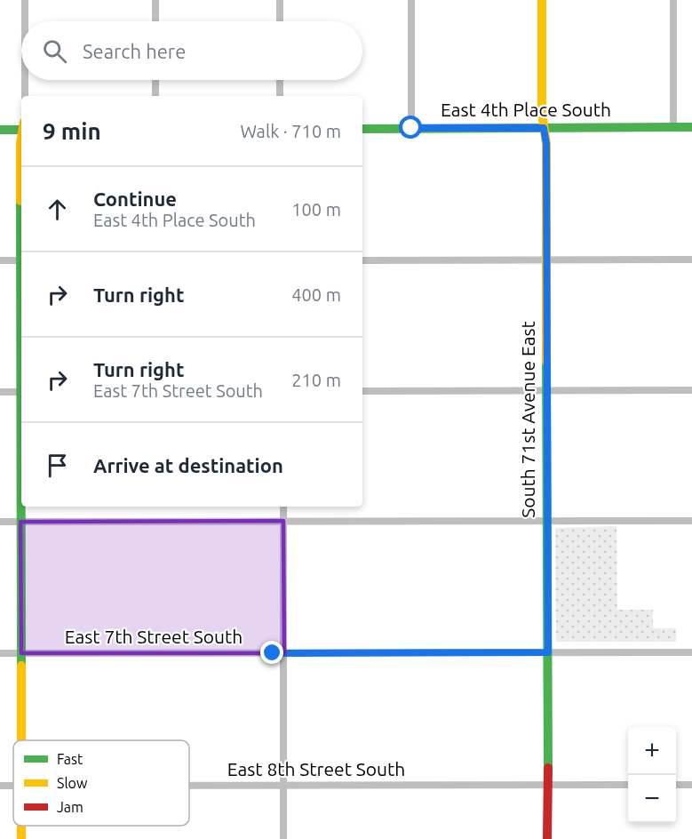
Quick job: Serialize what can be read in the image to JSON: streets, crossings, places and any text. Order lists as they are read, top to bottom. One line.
{"streets":{"street":["East 4th Place South","South 71st Avenue East","East 7th Street South","East 8th Street South"]},"crossings":[["East 4th Place South","South 71st Avenue East"],["South 71st Avenue East","East 7th Street South"],["South 71st Avenue East","East 8th Street South"]],"legend":["Fast","Slow","Jam"],"page":{"search":"Search here","heading":["9 min","Walk · 710 m"],"list":[["Continue","East 4th Place South","100 m"],["Turn right","400 m"],["Turn right","East 7th Street South","210 m"],"Arrive at destination"],"map_buttons":["+","−"]}}
